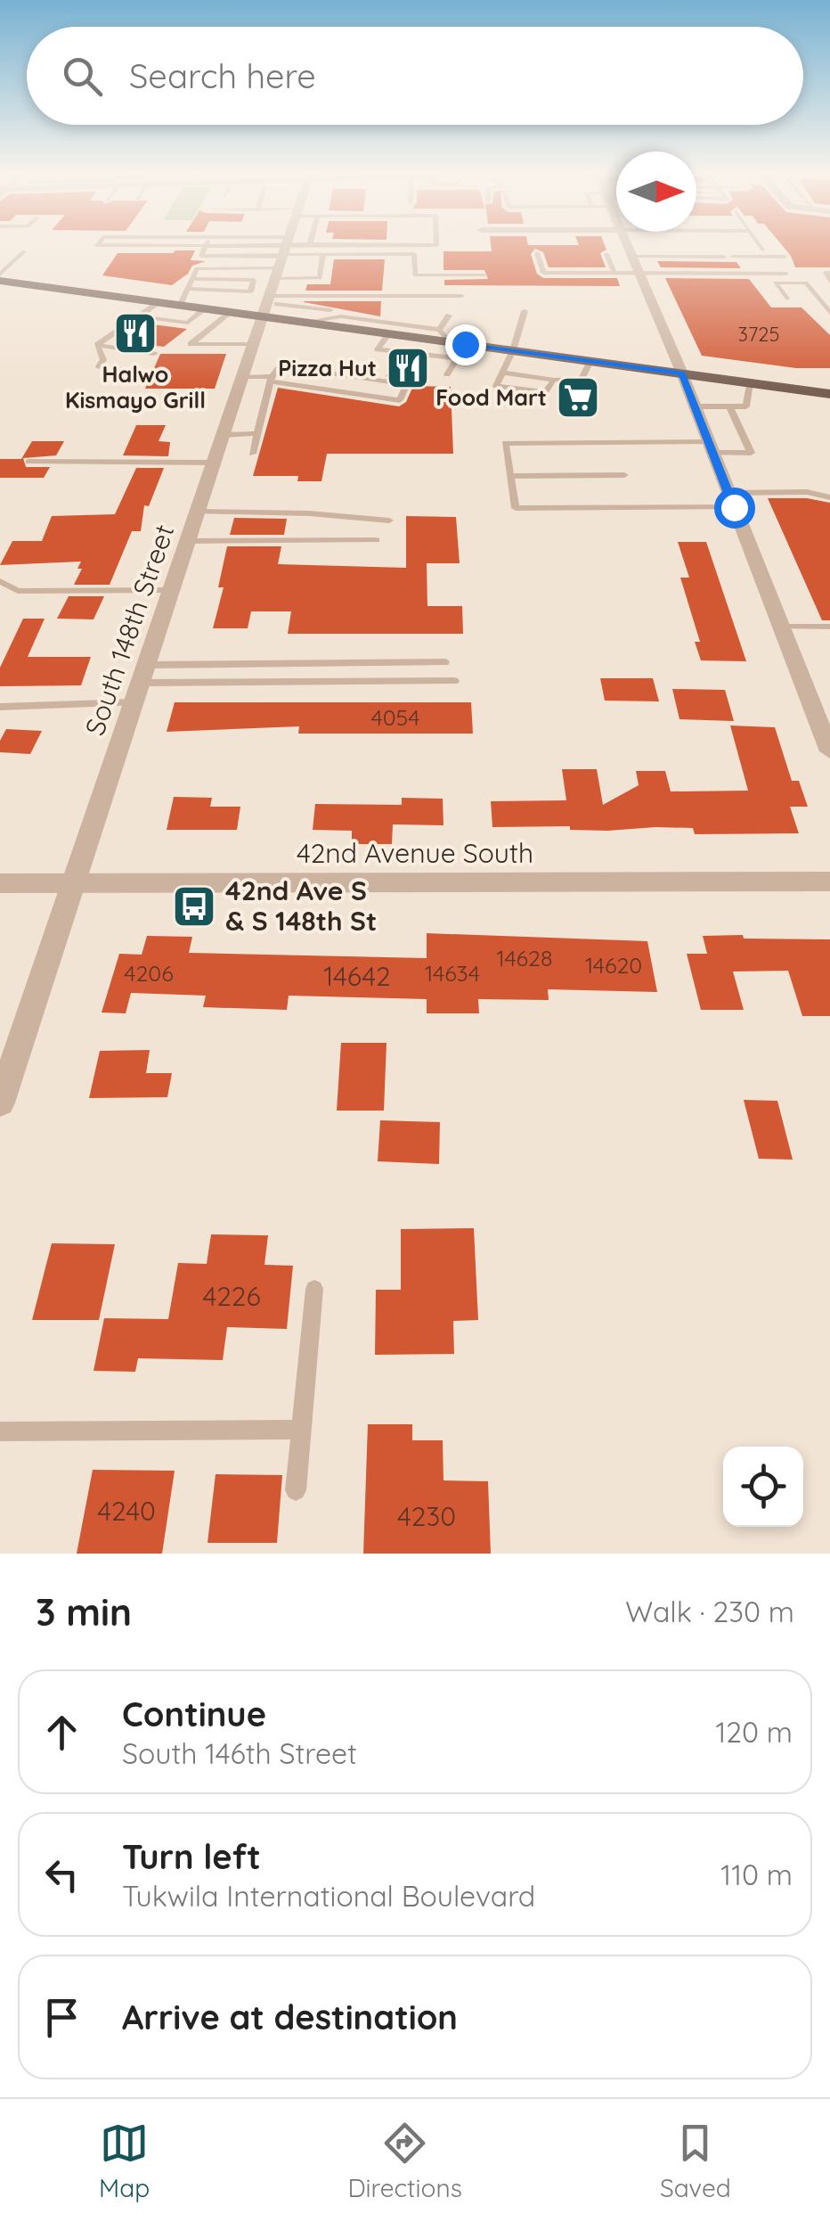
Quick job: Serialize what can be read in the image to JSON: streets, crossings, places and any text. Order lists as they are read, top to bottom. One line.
{"streets":{"street":["South 148th Street","42nd Avenue South"]},"crossings":[["South 148th Street","42nd Avenue South"]],"places":{"restaurant":["Halwo Kismayo Grill","Pizza Hut"],"supermarket":["Food Mart"],"bus stop":["42nd Ave S & S 148th St"]},"house_numbers":["3725","4054","14628","14620","4206","14634","14642","4226","4240","4230"],"north":"right","page":{"search":"Search here","heading":["3 min","Walk · 230 m"],"list":[["Continue","South 146th Street","120 m"],["Turn left","Tukwila International Boulevard","110 m"],"Arrive at destination"],"nav":["Map","Directions","Saved"]}}
